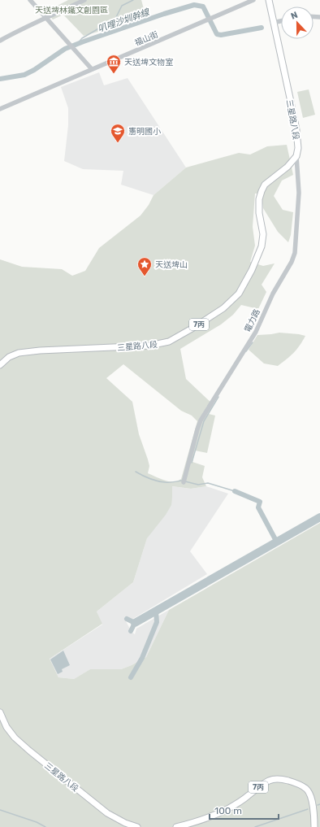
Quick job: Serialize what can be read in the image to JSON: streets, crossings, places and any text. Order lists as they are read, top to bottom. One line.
{"streets":{"main road":["三星路八段","7丙"],"street":["福山街","電力路"]},"crossings":[["三星路八段","電力路"]],"water":["叭哩沙圳幹線"],"parks":["天送埤林鐵文創園區"],"places":{"museum":["天送埤文物室"],"school or university":["憲明國小"],"place":["天送埤山"]},"scale_bar":"100 m","north":"top"}
